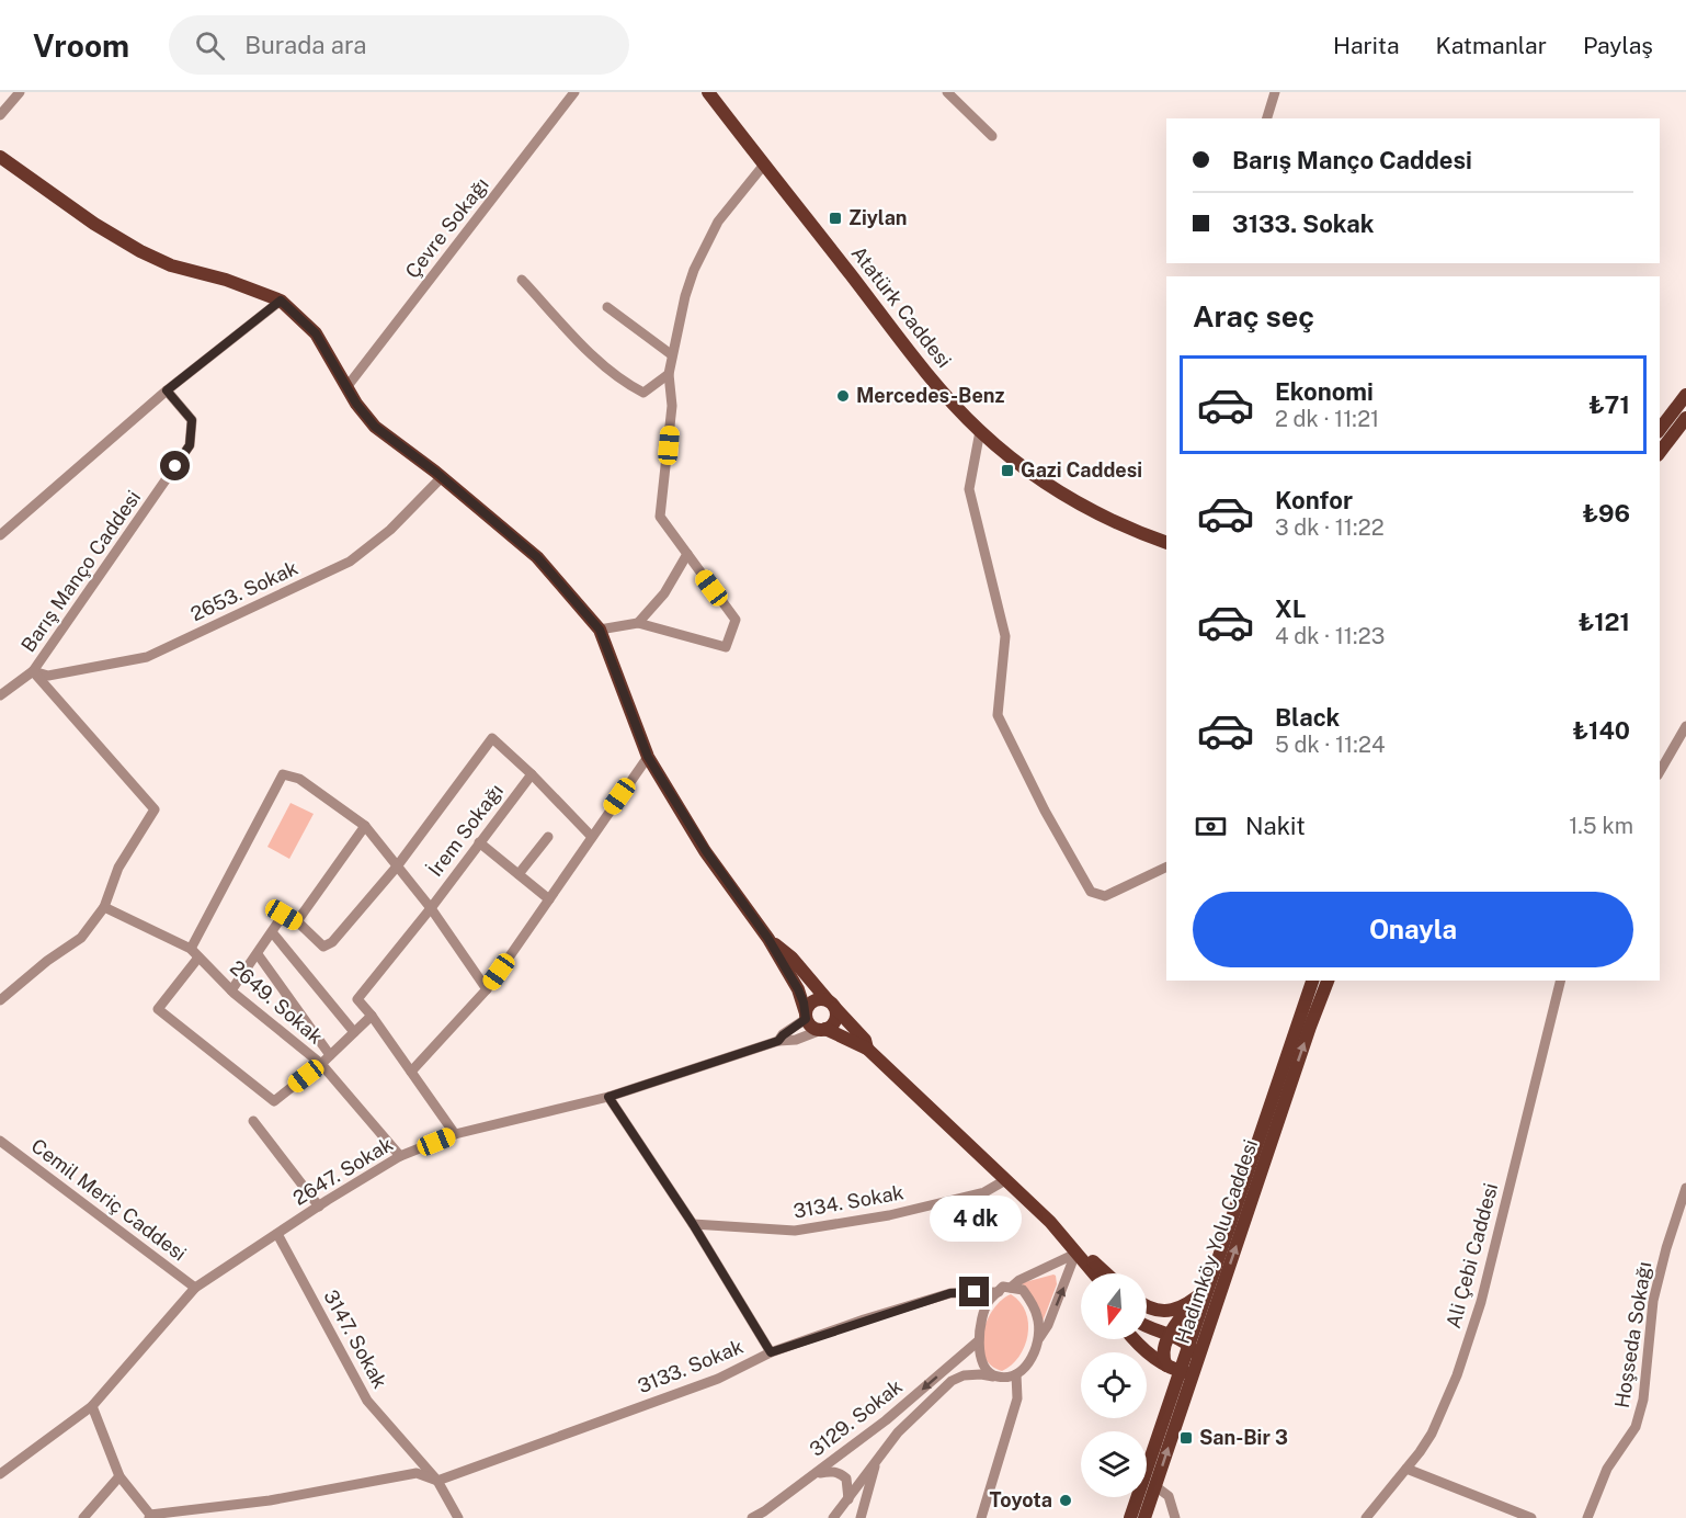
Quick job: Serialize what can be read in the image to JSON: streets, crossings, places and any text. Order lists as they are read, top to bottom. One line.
{"streets":{"main road":["Atatürk Caddesi","Hadımköy Yolu Caddesi"],"street":["Çevre Sokağı","Barış Manço Caddesi","2653. Sokak","İrem Sokağı","2649. Sokak","2647. Sokak","Cemil Meriç Caddesi","3134. Sokak","Ali Çebi Caddesi","Hoşseda Sokağı","3147. Sokak","3133. Sokak","3129. Sokak"]},"crossings":[["Barış Manço Caddesi","2653. Sokak"],["2649. Sokak","2647. Sokak"],["2647. Sokak","Cemil Meriç Caddesi"],["2647. Sokak","3147. Sokak"],["3147. Sokak","3133. Sokak"],["3133. Sokak","3129. Sokak"]],"places":{"transit":["Ziylan","Gazi Caddesi","San-Bir 3"],"other":["Mercedes-Benz","Toyota"]},"north":"bottom","page":{"header":"Vroom","search":"Burada ara","nav":["Harita","Katmanlar","Paylaş"],"banner":["Barış Manço Caddesi","3133. Sokak"],"heading":"Araç seç","list":[{"name":"Ekonomi","note":"2 dk · 11:21","value":"₺71"},{"name":"Konfor","note":"3 dk · 11:22","value":"₺96"},{"name":"XL","note":"4 dk · 11:23","value":"₺121"},{"name":"Black","note":"5 dk · 11:24","value":"₺140"}],"pay":["Nakit","1.5 km"],"buttons":"Onayla","bubble":"4 dk"}}
